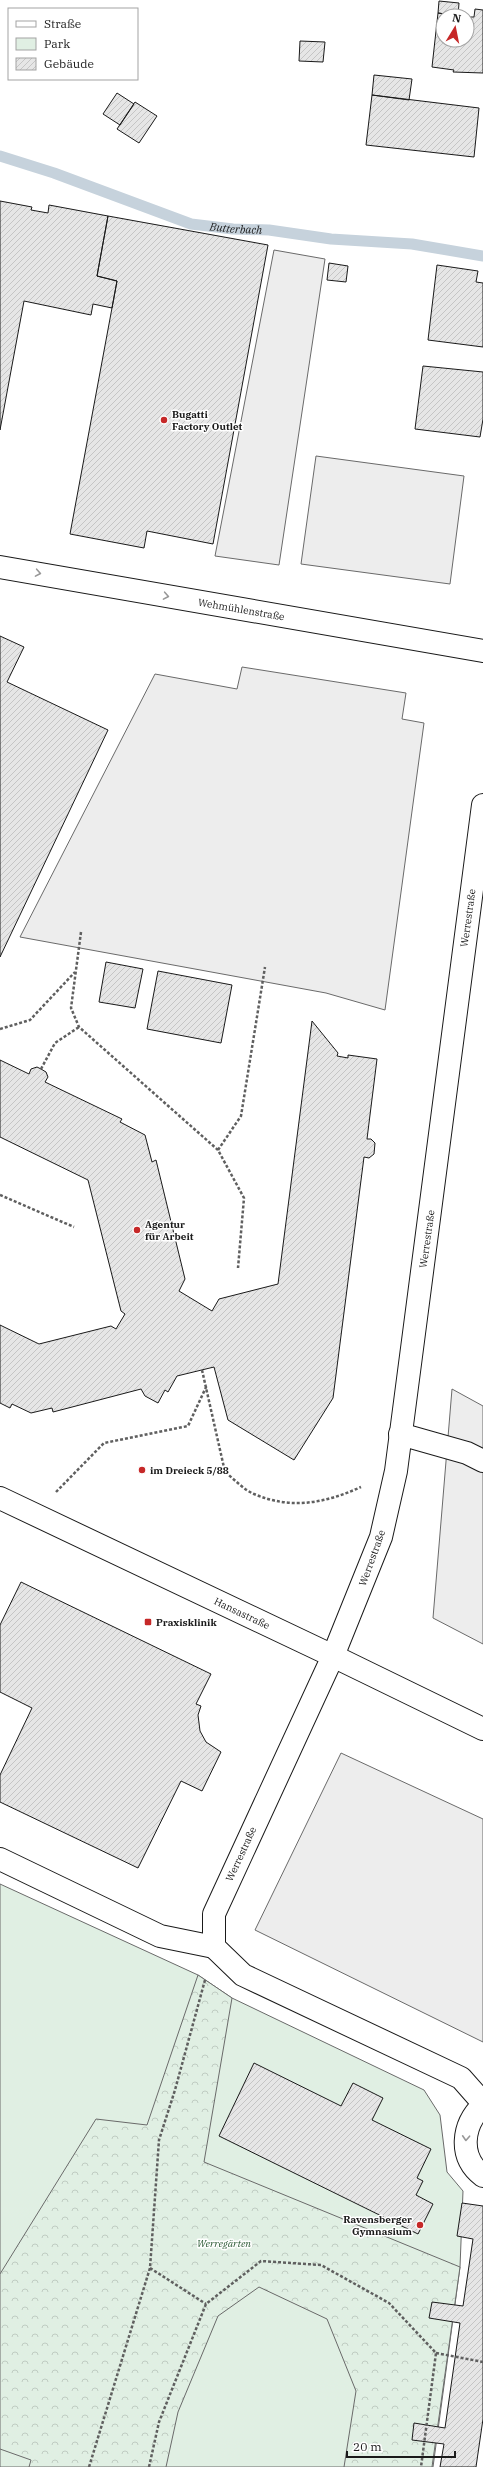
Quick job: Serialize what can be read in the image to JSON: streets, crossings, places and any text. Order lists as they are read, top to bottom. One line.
{"streets":{"street":["Wehmühlenstraße","Werrestraße","Hansastraße"]},"crossings":[["Werrestraße","Hansastraße"]],"one_way":["Wehmühlenstraße"],"water":["Butterbach"],"parks":["Werregärten"],"places":{"other":["Bugatti Factory Outlet","Agentur für Arbeit","im Dreieck 5/88","Ravensberger Gymnasium"],"transit":["Praxisklinik"]},"legend":["Straße","Park","Gebäude"],"scale_bar":"20 m","north":"top"}
